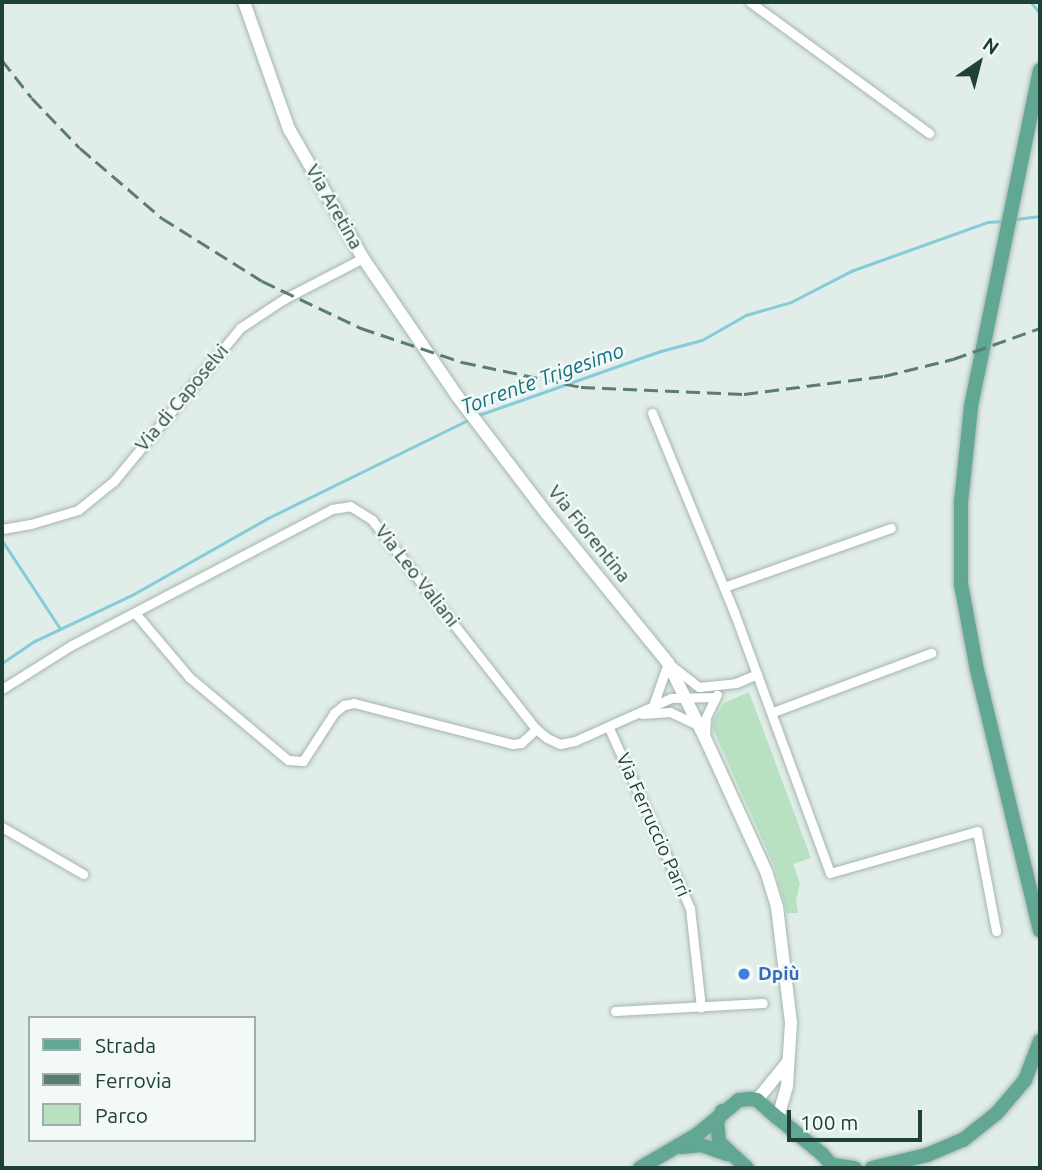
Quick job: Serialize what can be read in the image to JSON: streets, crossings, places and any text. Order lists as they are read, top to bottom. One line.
{"streets":{"street":["Via Aretina","Via di Caposelvi","Via Fiorentina","Via Leo Valiani","Via Ferruccio Parri"]},"crossings":[["Via Aretina","Via di Caposelvi"],["Via Aretina","Via Fiorentina"],["Via Leo Valiani","Via Ferruccio Parri"]],"water":["Torrente Trigesimo"],"places":["Dpiù"],"legend":["Strada","Ferrovia","Parco"],"scale_bar":"100 m","north":"top right"}
